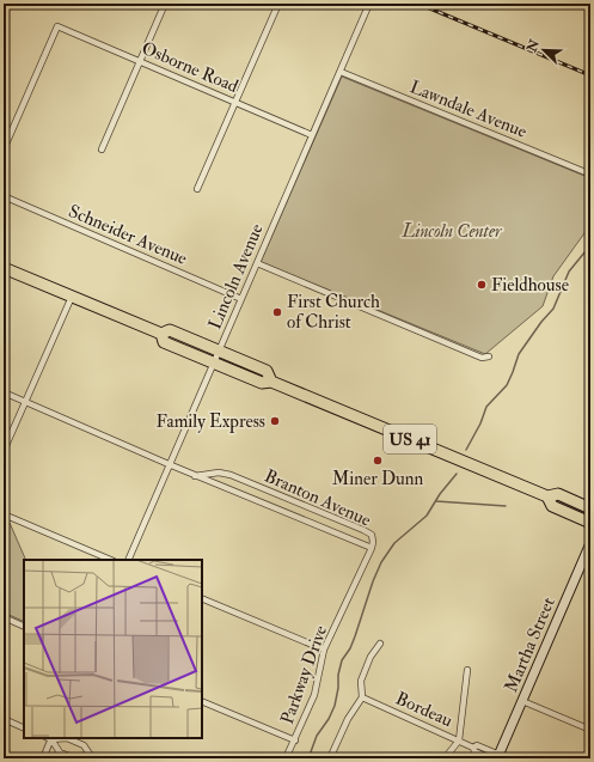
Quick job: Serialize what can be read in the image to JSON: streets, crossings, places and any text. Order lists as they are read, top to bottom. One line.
{"streets":{"highway":["US 41"],"street":["Osborne Road","Lawndale Avenue","Schneider Avenue","Lincoln Avenue","Branton Avenue","Martha Street","Parkway Drive","Bordeau"]},"crossings":[["Osborne Road","Lincoln Avenue"],["Lawndale Avenue","Lincoln Avenue"],["Schneider Avenue","Lincoln Avenue"],["Lincoln Avenue","US 41"],["Lincoln Avenue","Branton Avenue"],["Branton Avenue","Parkway Drive"],["Martha Street","Bordeau"]],"parks":["Lincoln Center"],"places":["Fieldhouse","First Church of Christ","Family Express","Miner Dunn"],"north":"top left"}
